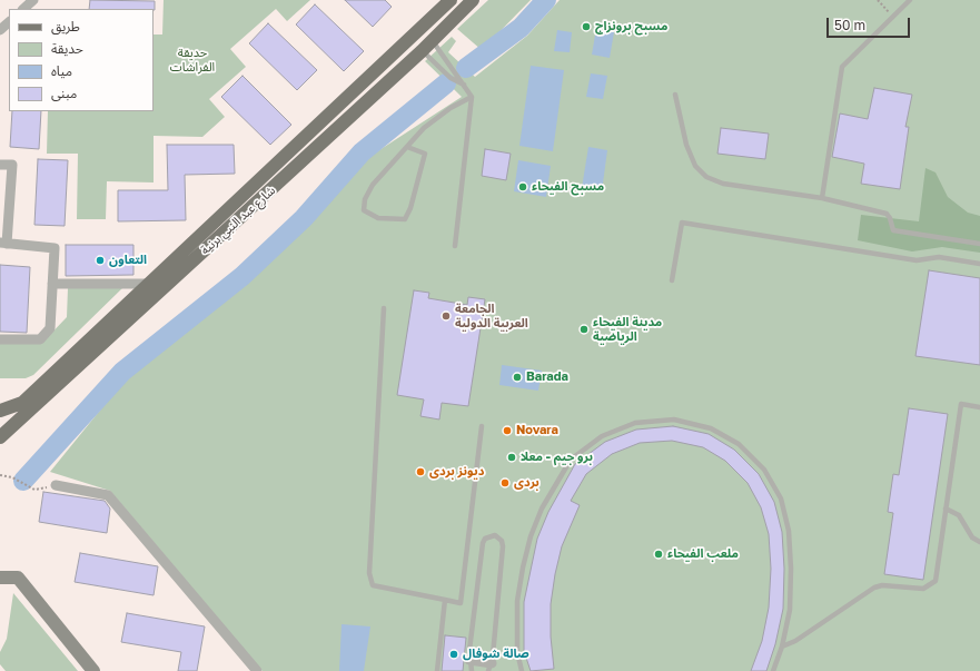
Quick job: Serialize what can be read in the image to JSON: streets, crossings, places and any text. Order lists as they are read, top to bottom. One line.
{"streets":{"main road":["شارع عبد النبي برنية"]},"parks":["حديقة الفراشات"],"places":["مسبح برونزاج","مسبح الفيحاء","التعاون","الجامعة العربية الدولية","مدينة الفيحاء الرياضية","Barada","Novara","برو جيم - معلا","ديونز بردى","بردى","ملعب الفيحاء","صالة شوفال"],"legend":["طريق","حديقة","مياه","مبنى"],"scale_bar":"50 m"}
